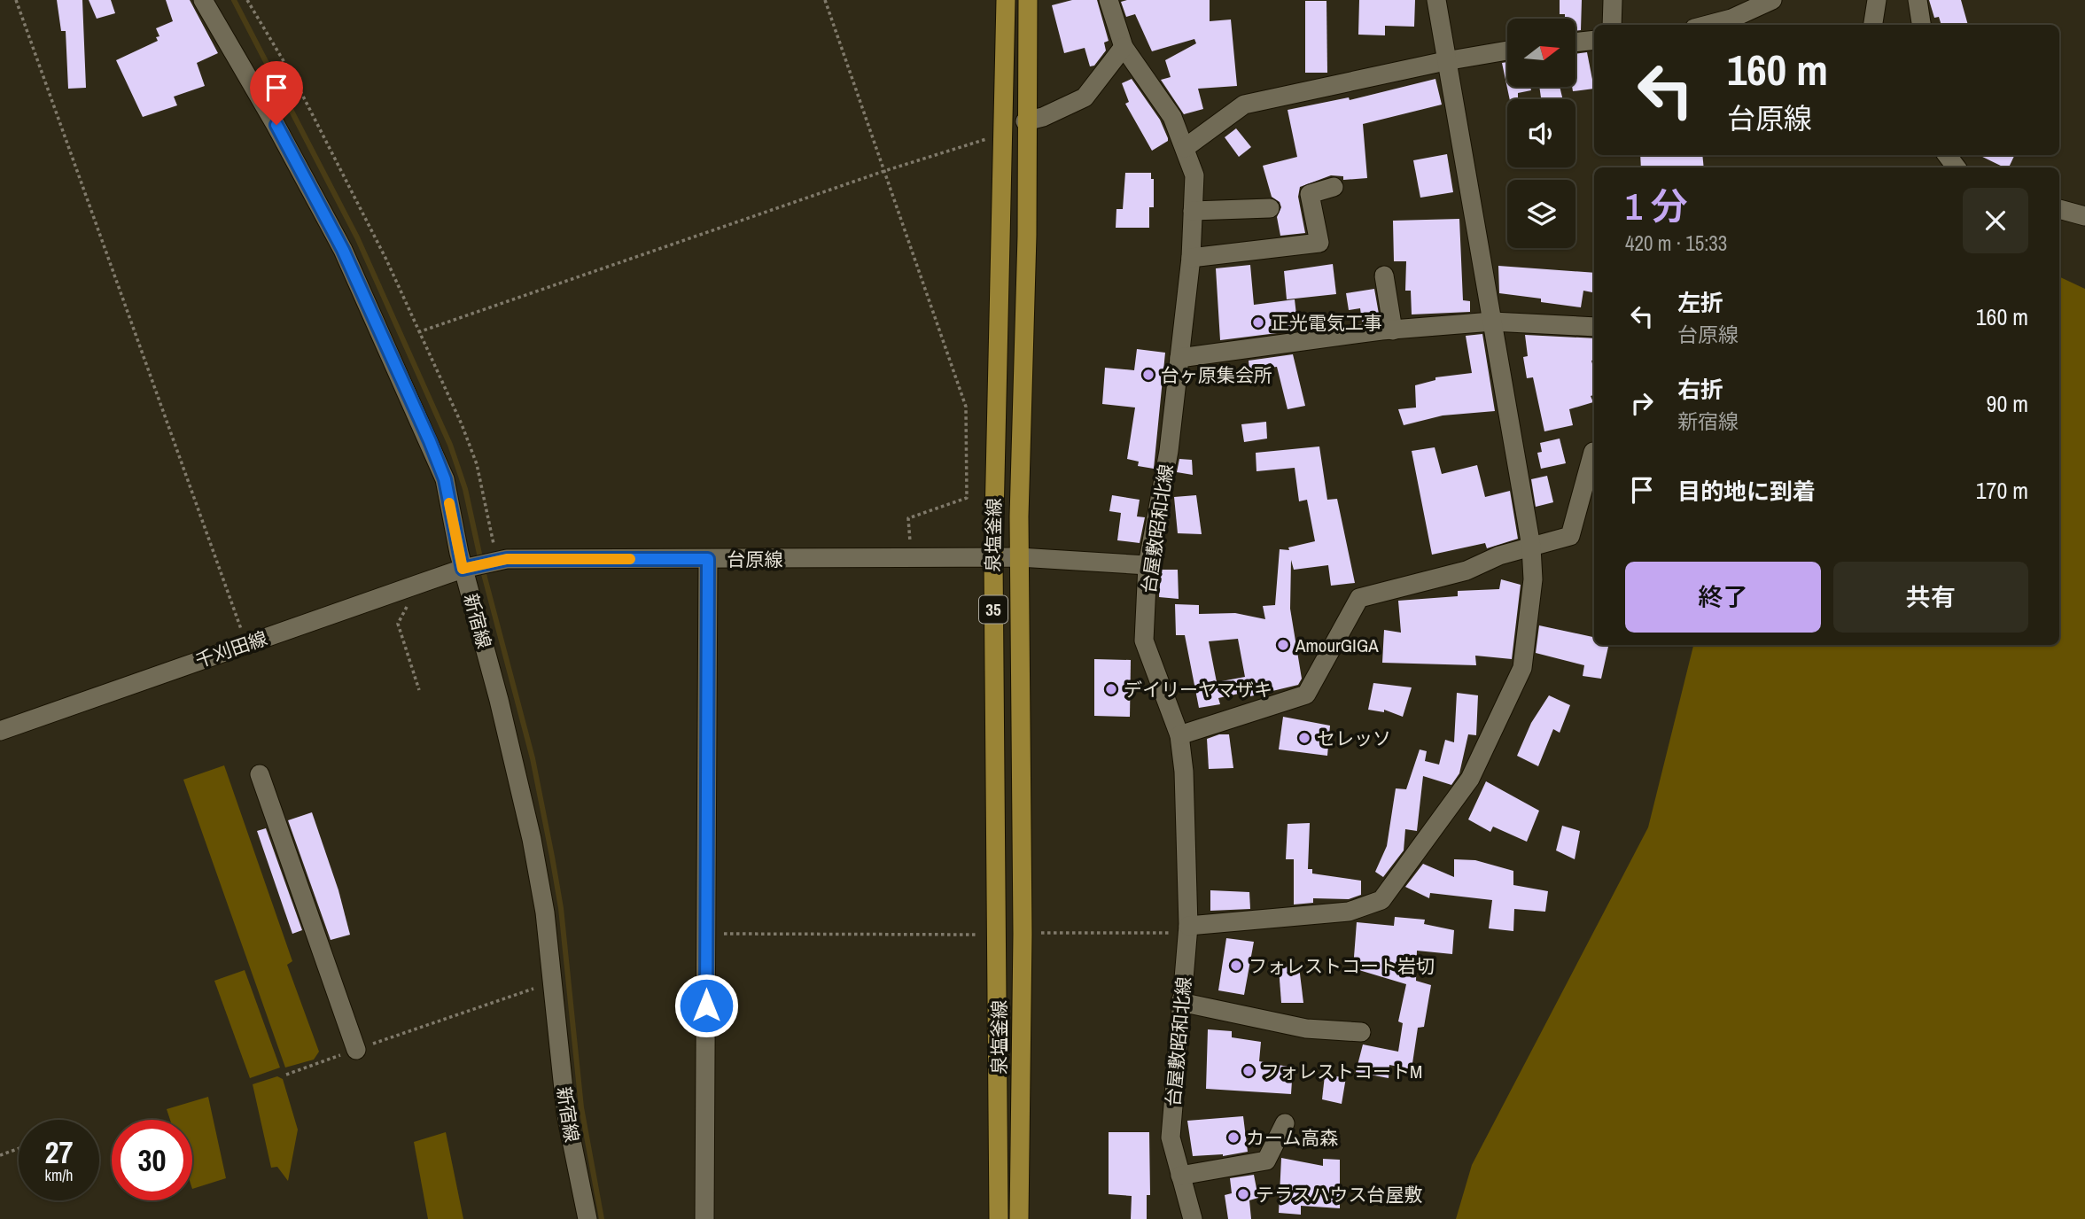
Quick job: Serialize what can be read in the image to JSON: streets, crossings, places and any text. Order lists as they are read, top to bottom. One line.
{"streets":{"main road":["泉塩釜線","35"],"street":["台屋敷昭和北線","台原線","新宿線","千刈田線"]},"crossings":[["台屋敷昭和北線","台原線"],["泉塩釜線","台原線"],["台原線","新宿線"],["台原線","千刈田線"],["新宿線","千刈田線"]],"places":["正光電気工事","台ヶ原集会所","AmourGIGA","デイリーヤマザキ","セレッソ","フォレストコート岩切","フォレストコートM","カーム高森","テラスハウス台屋敷"],"north":"right","page":{"turn":["160 m","台原線"],"heading":["1 分","420 m · 15:33"],"list":[{"name":"左折","note":"台原線","value":"160 m"},{"name":"右折","note":"新宿線","value":"90 m"},{"name":"目的地に到着","value":"170 m"}],"buttons":["終了","共有"],"speed":"27 km/h","limit":"30"}}
